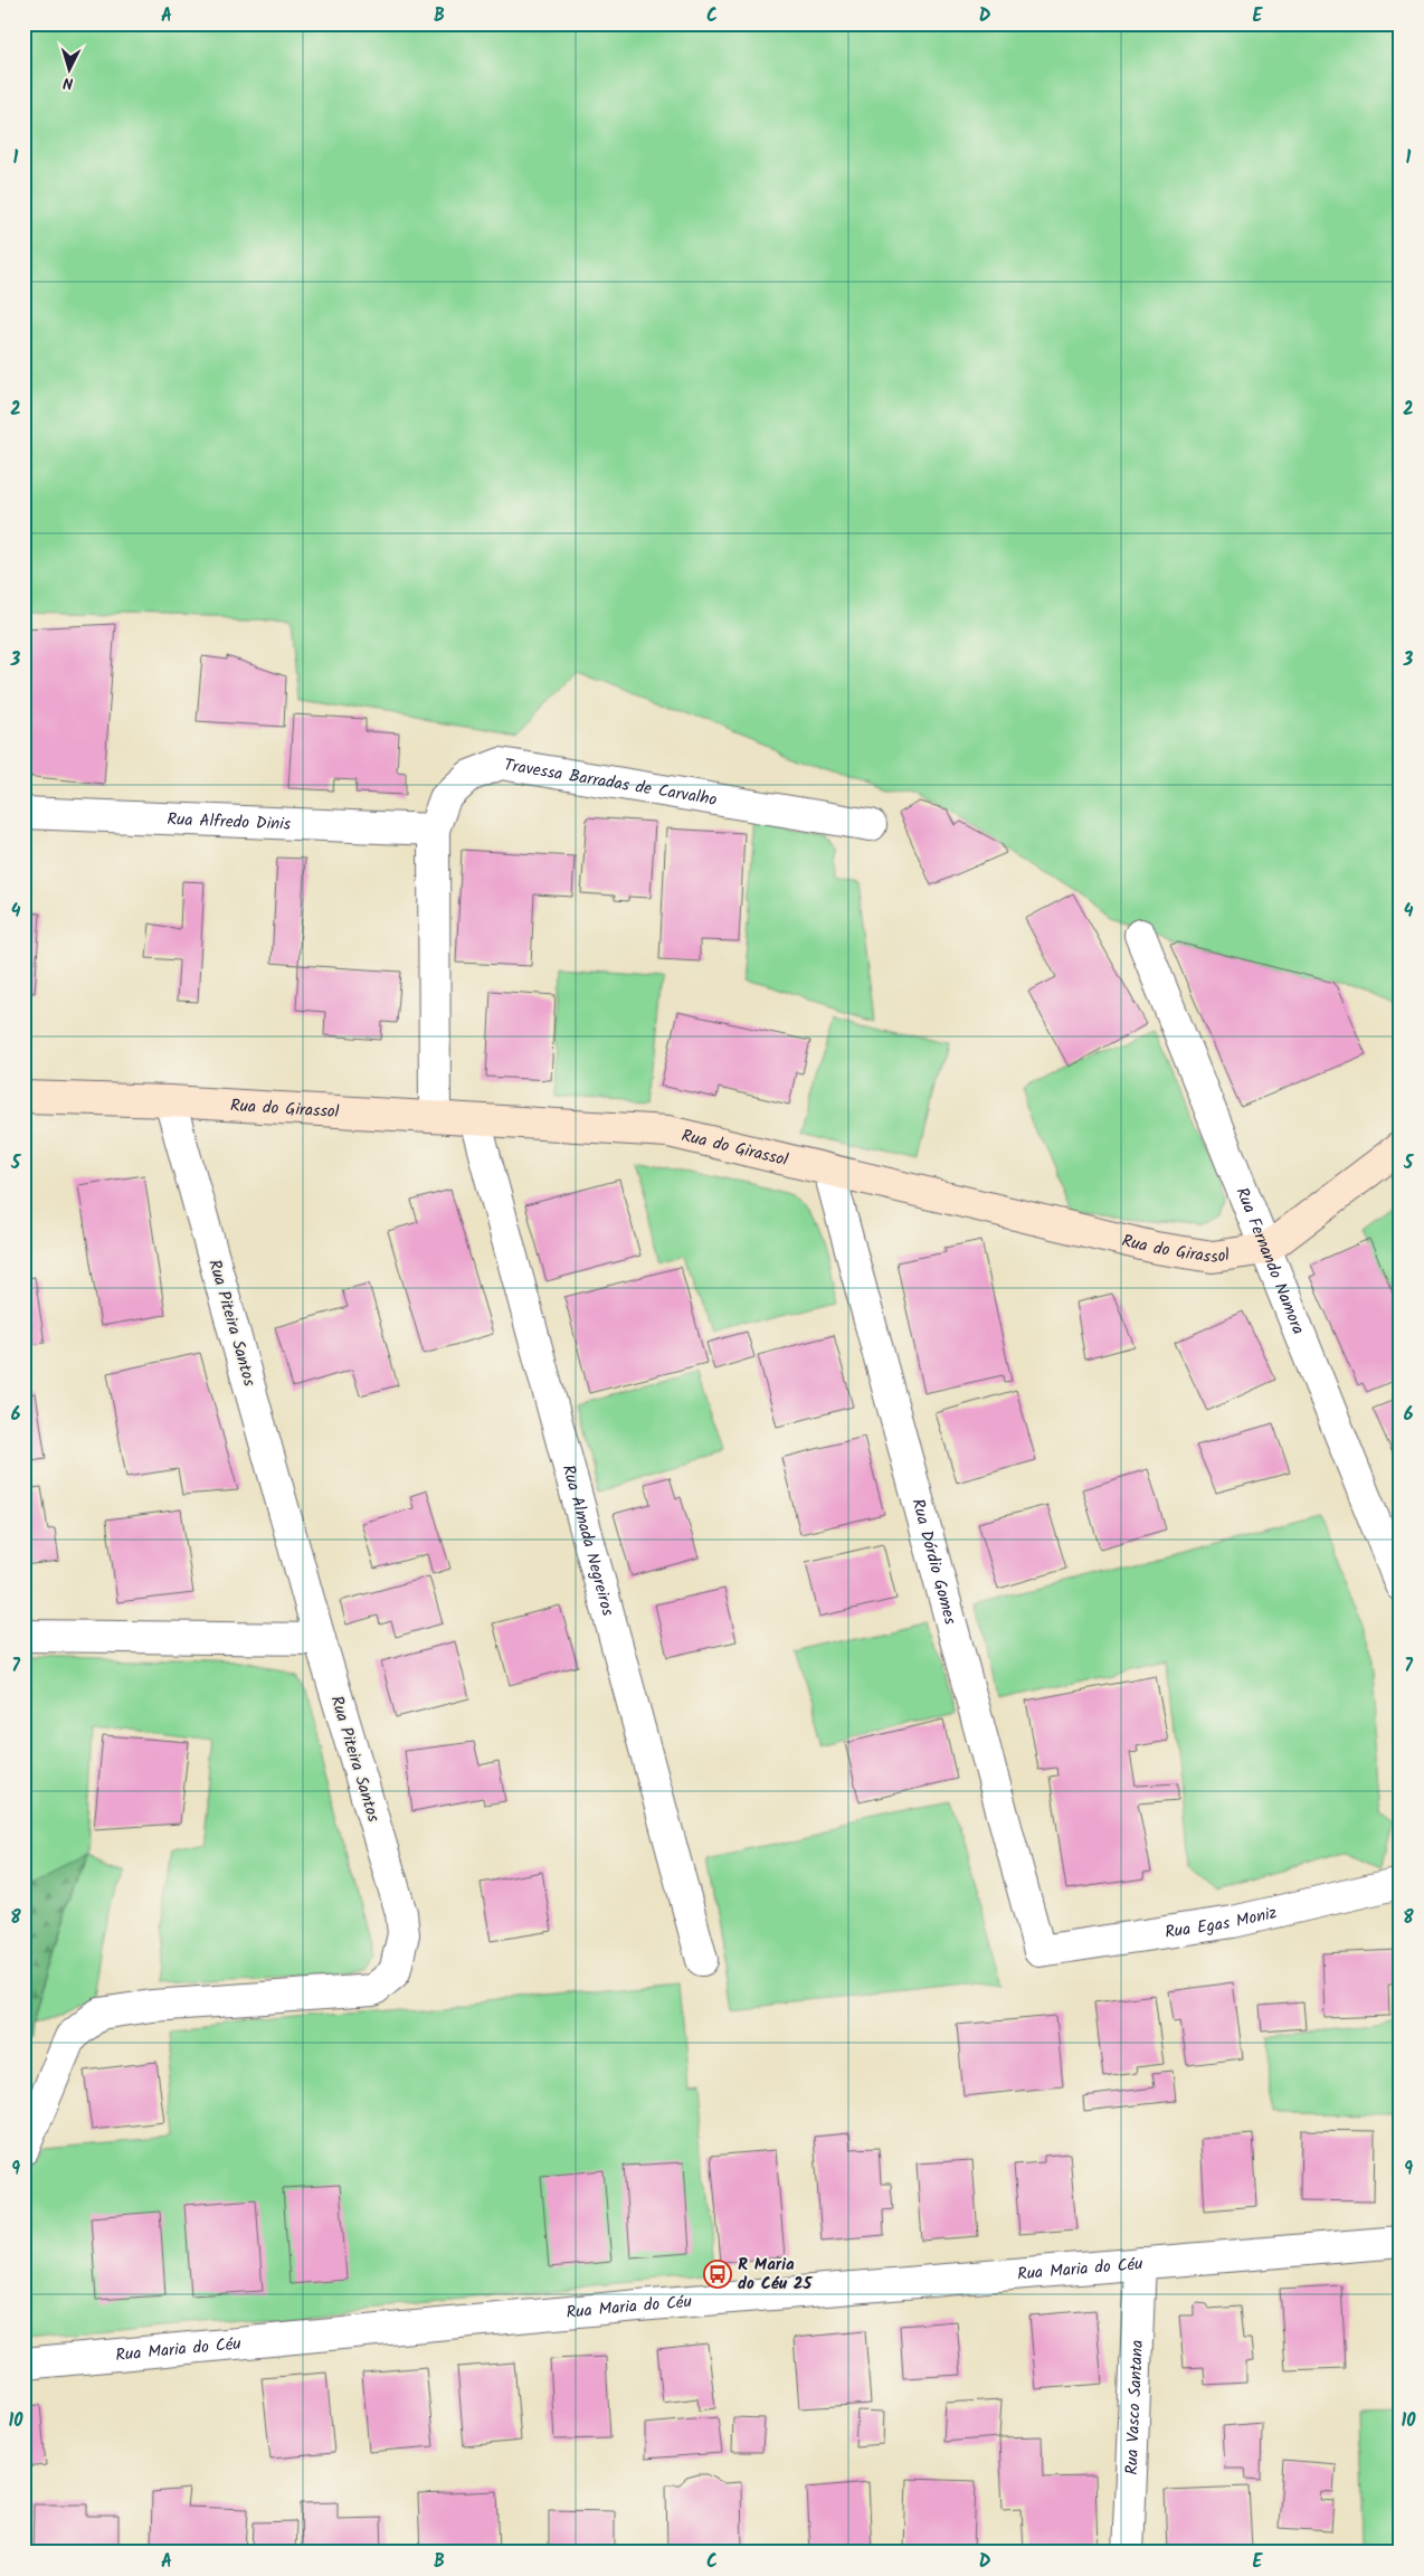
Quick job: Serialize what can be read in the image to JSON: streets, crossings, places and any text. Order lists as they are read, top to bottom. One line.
{"streets":{"street":["Travessa Barradas de Carvalho","Rua Alfredo Dinis","Rua do Girassol","Rua Fernando Namora","Rua Piteira Santos","Rua Almada Negreiros","Rua Dórdio Gomes","Rua Egas Moniz","Rua Maria do Céu","Rua Vasco Santana"]},"crossings":[["Travessa Barradas de Carvalho","Rua Alfredo Dinis"],["Travessa Barradas de Carvalho","Rua do Girassol"],["Rua do Girassol","Rua Fernando Namora"],["Rua do Girassol","Rua Piteira Santos"],["Rua do Girassol","Rua Almada Negreiros"],["Rua do Girassol","Rua Dórdio Gomes"],["Rua Dórdio Gomes","Rua Egas Moniz"],["Rua Maria do Céu","Rua Vasco Santana"]],"places":{"bus stop":["R Maria do Céu 25"]},"north":"bottom","grid":{"columns":["A","B","C","D","E"],"rows":["1","2","3","4","5","6","7","8","9","10"]}}
